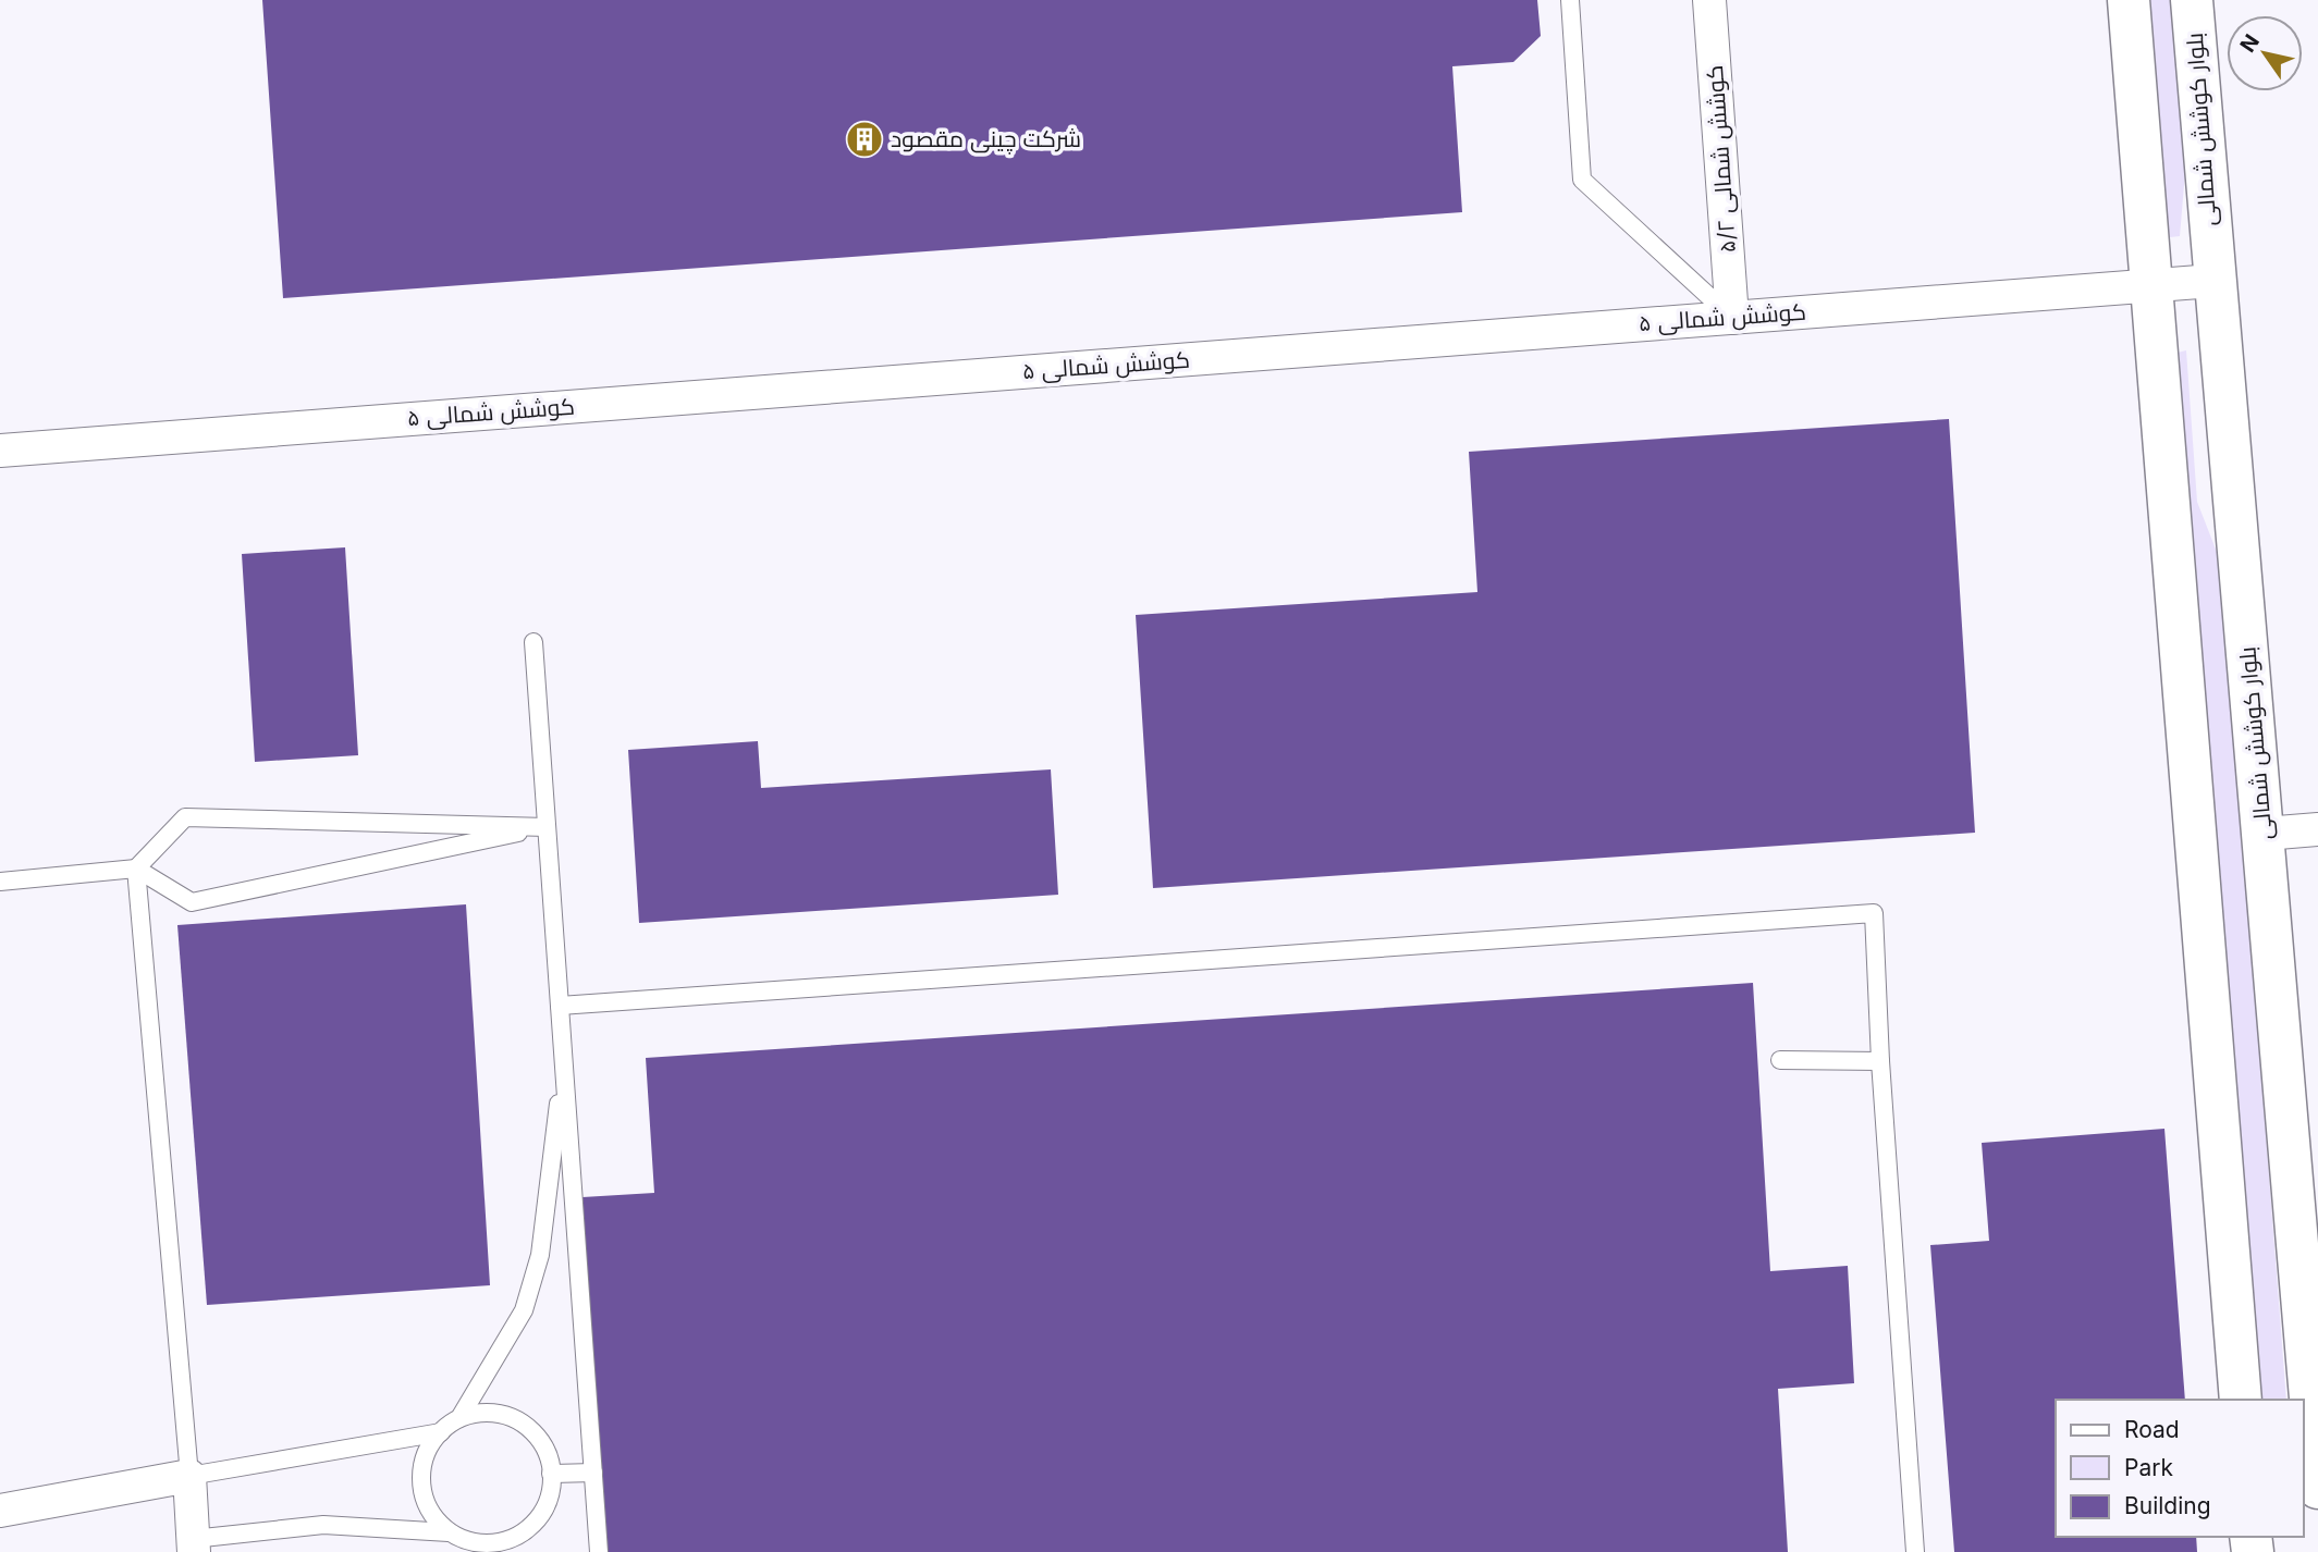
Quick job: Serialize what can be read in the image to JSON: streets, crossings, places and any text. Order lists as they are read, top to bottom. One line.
{"streets":{"street":["بلوار کوشش شمالی","کوشش شمالی ۵/٢","کوشش شمالی ۵"]},"crossings":[["بلوار کوشش شمالی","کوشش شمالی ۵"],["کوشش شمالی ۵/٢","کوشش شمالی ۵"]],"places":{"building":["شرکت چینی مقصود"]},"legend":["Road","Park","Building"],"north":"top left"}
